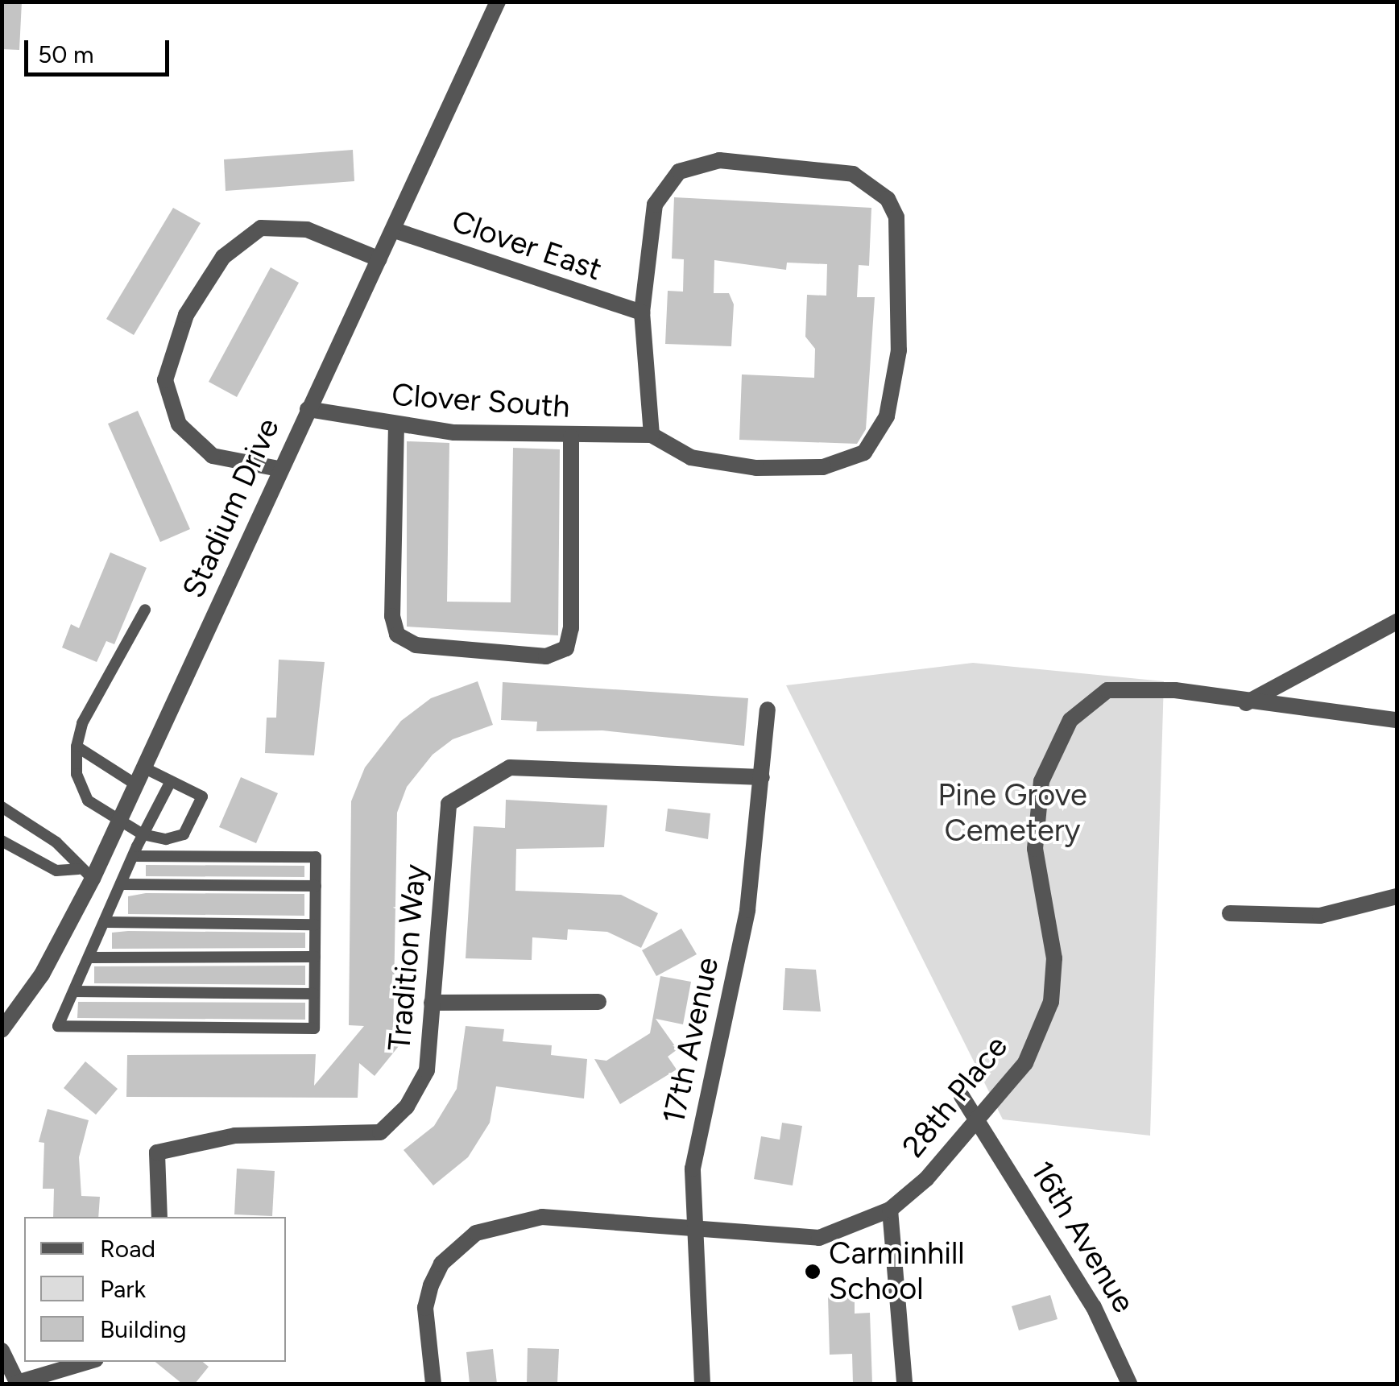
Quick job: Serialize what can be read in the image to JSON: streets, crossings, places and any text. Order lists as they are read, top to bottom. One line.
{"streets":{"street":["Clover East","Clover South","Stadium Drive","Tradition Way","17th Avenue","28th Place","16th Avenue"]},"crossings":[["Clover East","Stadium Drive"],["Clover South","Stadium Drive"],["Tradition Way","17th Avenue"],["17th Avenue","28th Place"],["28th Place","16th Avenue"]],"parks":["Pine Grove Cemetery"],"places":["Carminhill School"],"legend":["Road","Park","Building"],"scale_bar":"50 m"}
